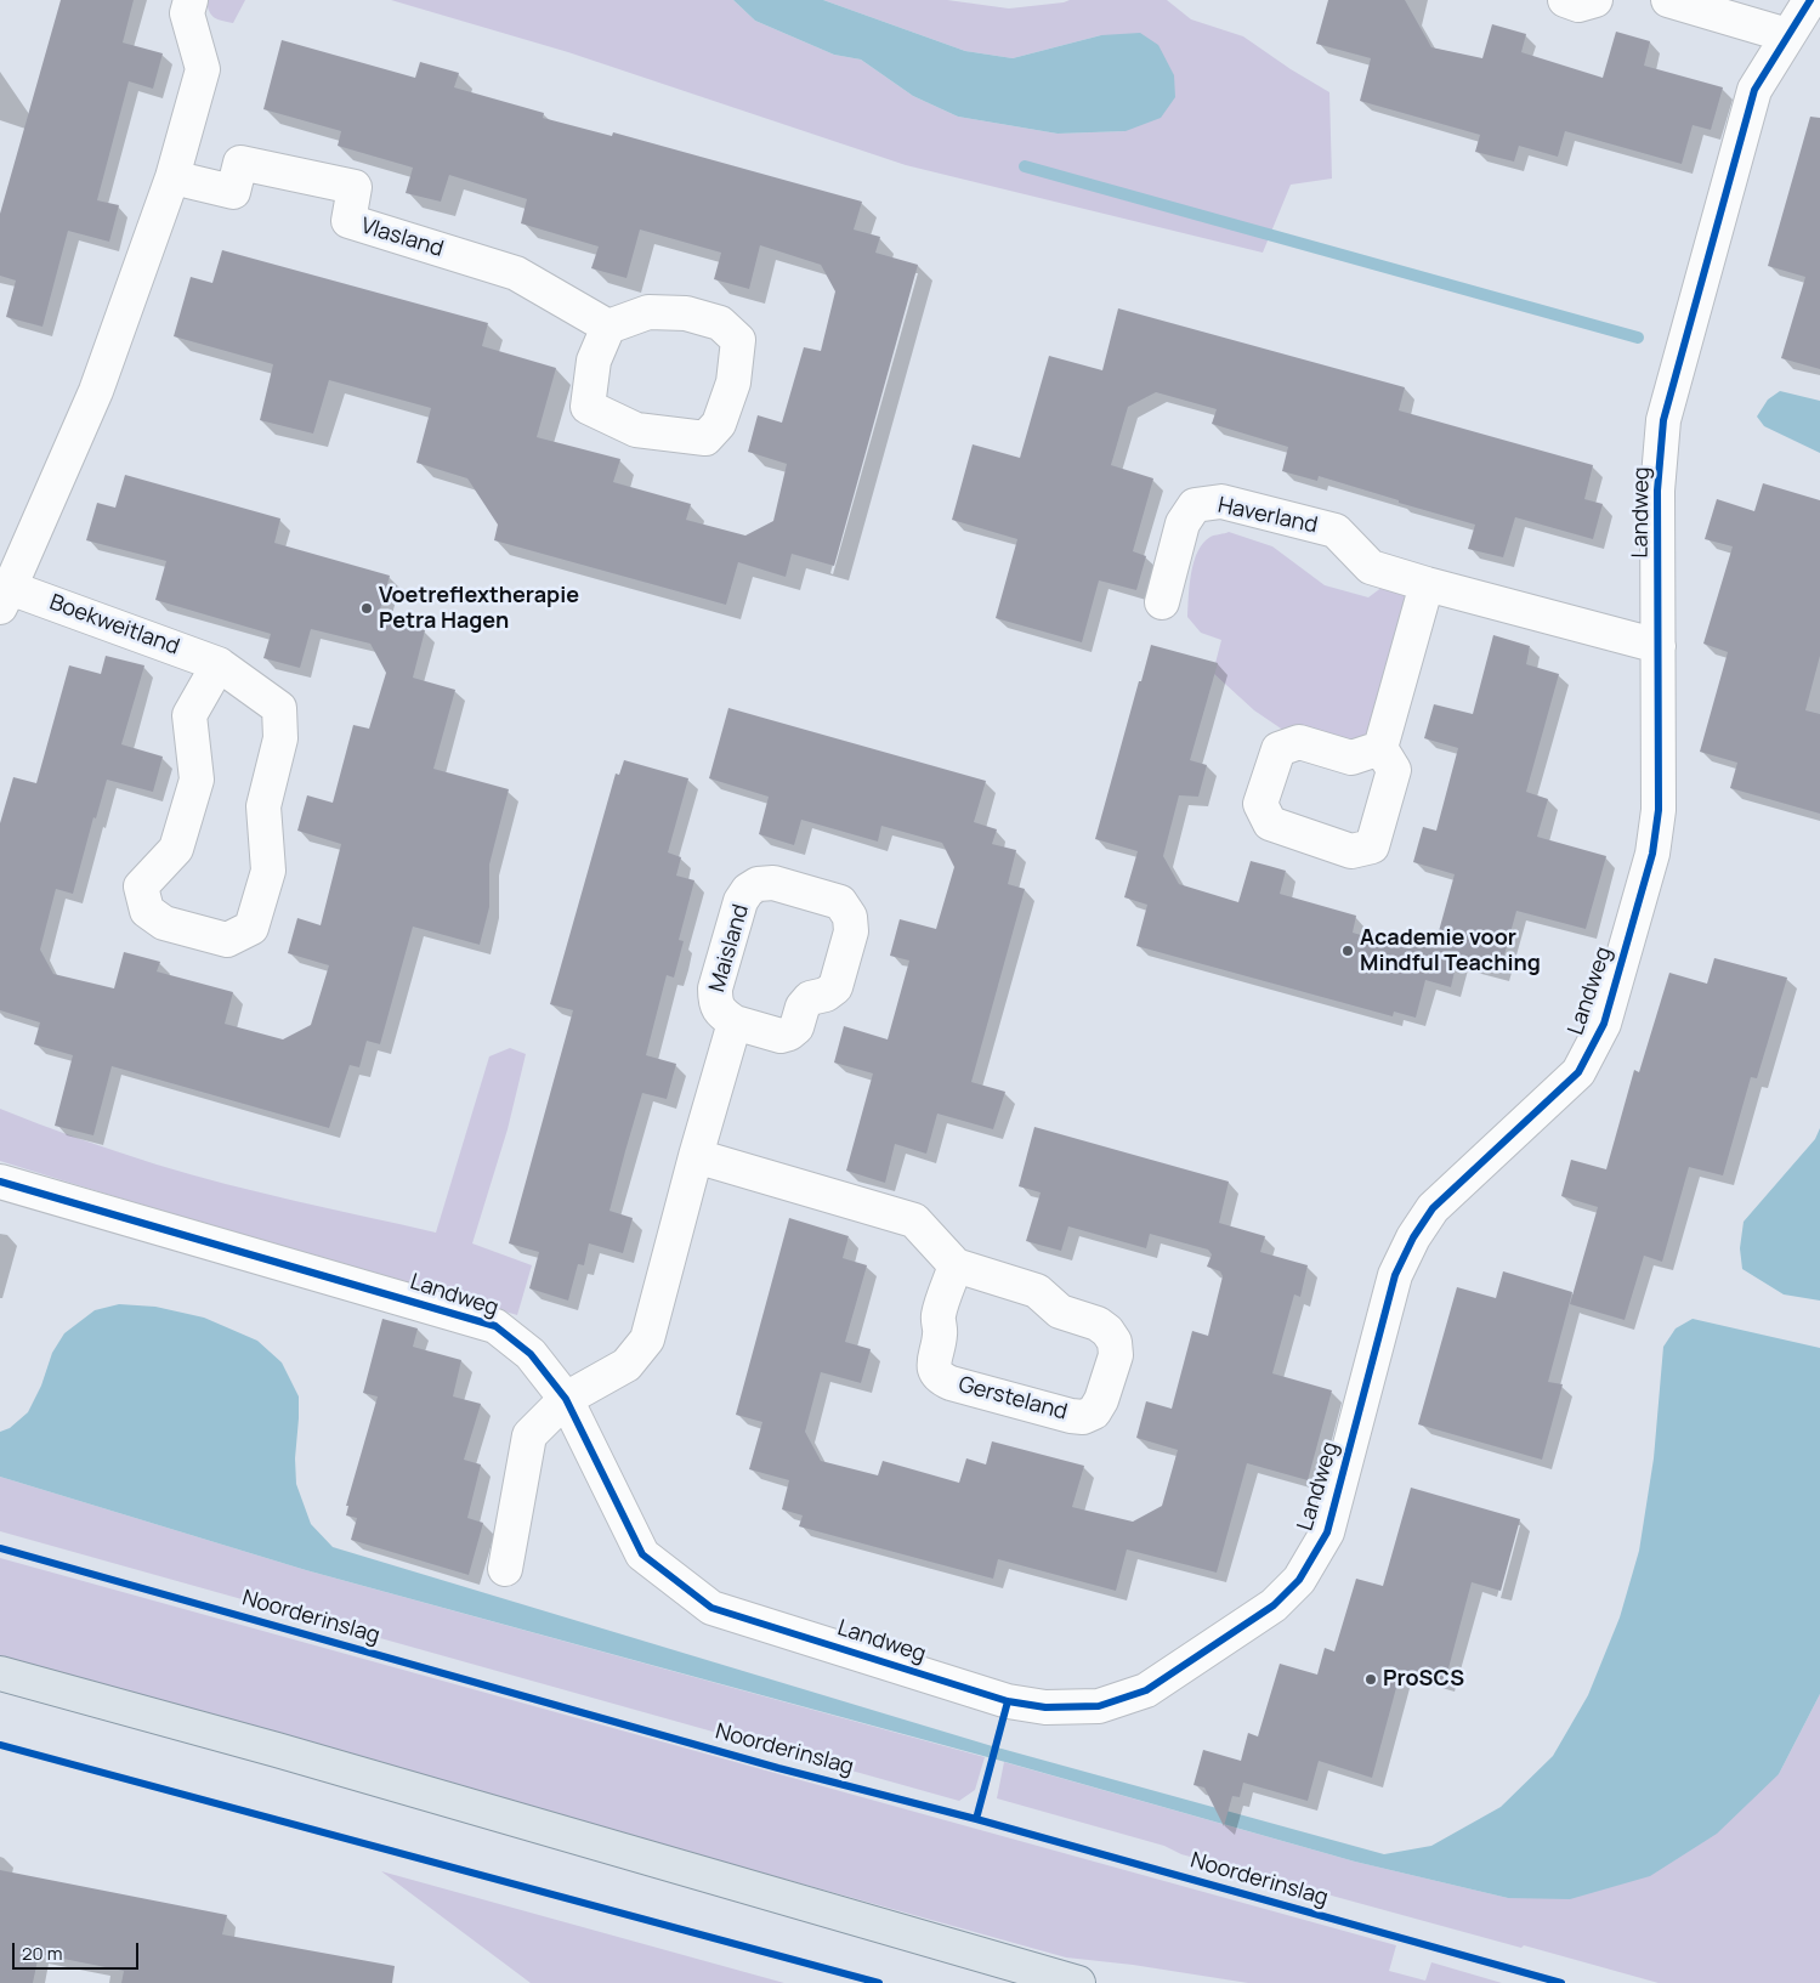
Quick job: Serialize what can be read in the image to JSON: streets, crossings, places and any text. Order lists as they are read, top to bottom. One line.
{"streets":{"street":["Vlasland","Landweg","Haverland","Boekweitland","Maisland","Gersteland"],"cycle path":["Noorderinslag"]},"crossings":[["Landweg","Haverland"],["Landweg","Maisland"]],"places":["Voetreflextherapie Petra Hagen","Academie voor Mindful Teaching","ProSCS"],"scale_bar":"20 m"}
